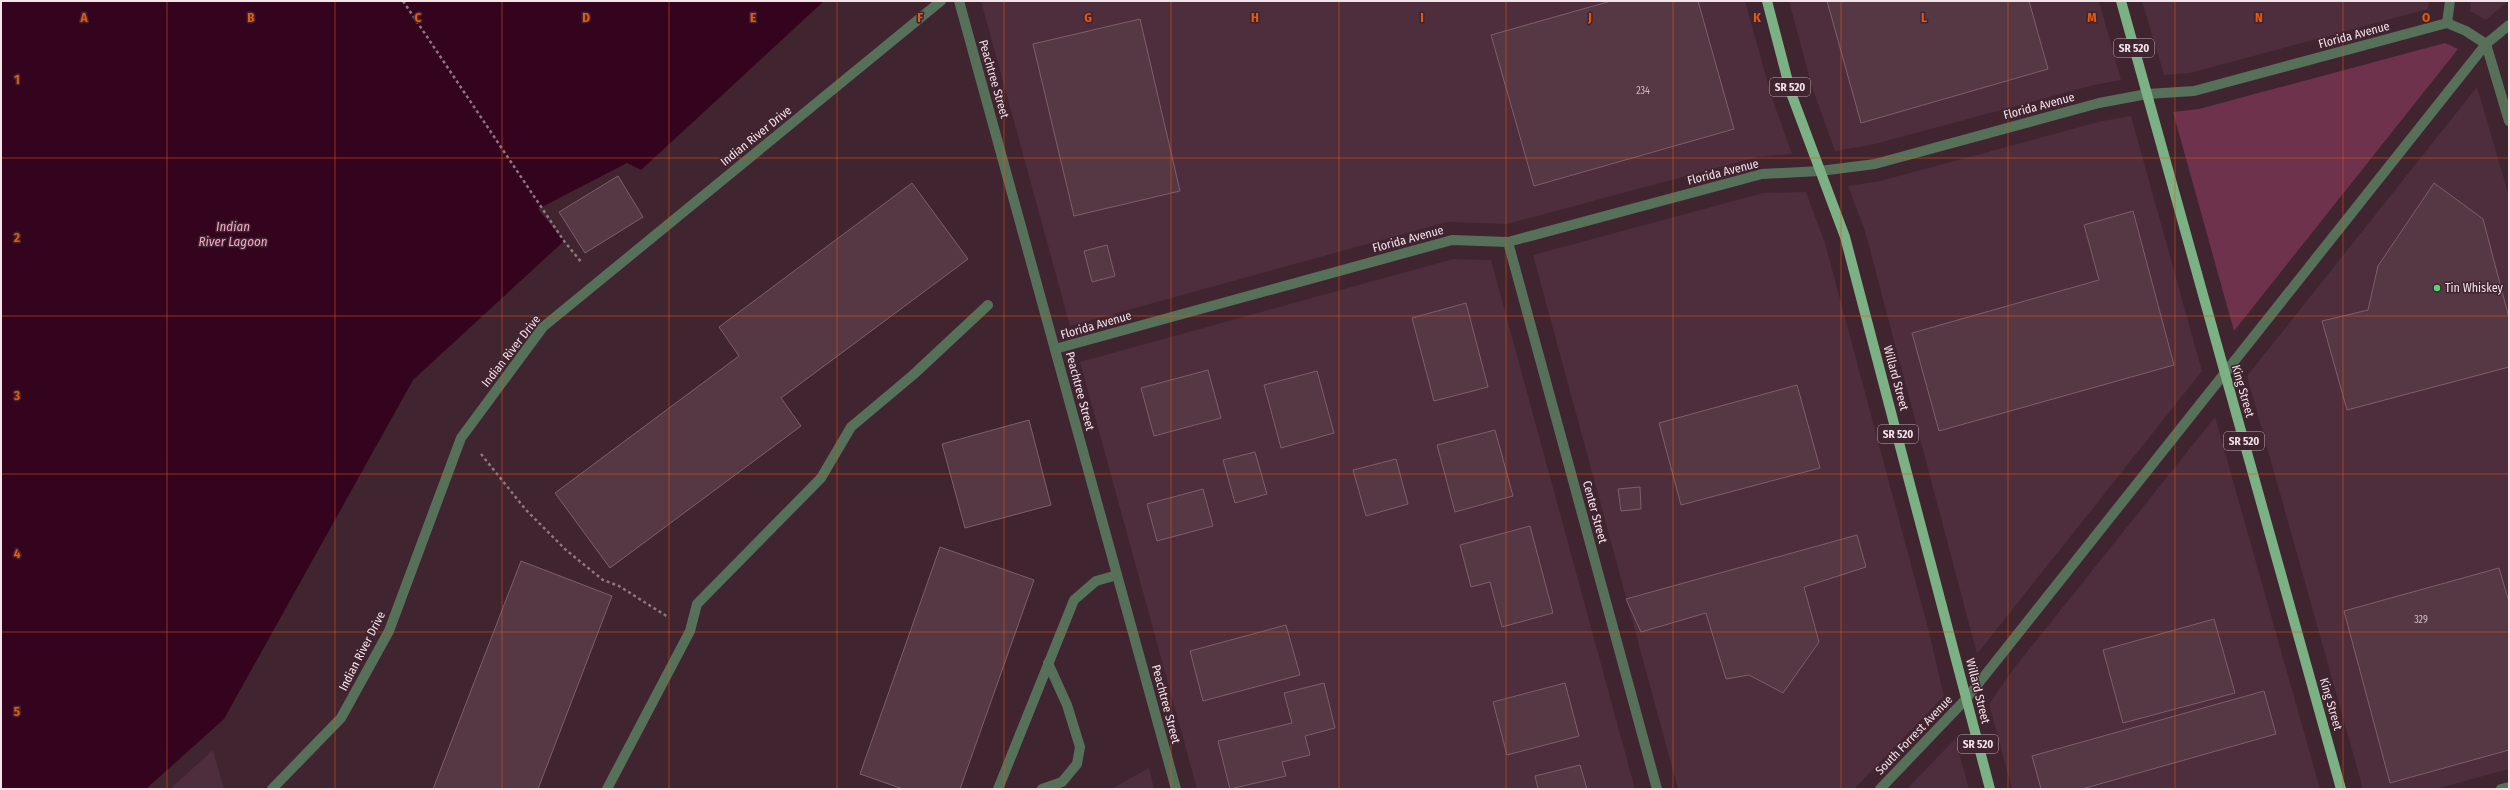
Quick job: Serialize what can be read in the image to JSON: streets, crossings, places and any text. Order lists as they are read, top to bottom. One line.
{"streets":{"main road":["SR 520","Willard Street","King Street"],"street":["Florida Avenue","Peachtree Street","Indian River Drive","Center Street","South Forrest Avenue"]},"crossings":[["Florida Avenue","Peachtree Street"],["Florida Avenue","Willard Street"],["Florida Avenue","King Street"],["Florida Avenue","Center Street"],["Willard Street","South Forrest Avenue"],["King Street","South Forrest Avenue"]],"water":["Indian River Lagoon"],"places":["Tin Whiskey"],"house_numbers":["234","329"],"grid":{"columns":["A","B","C","D","E","F","G","H","I","J","K","L","M","N","O"],"rows":["1","2","3","4","5"]}}
